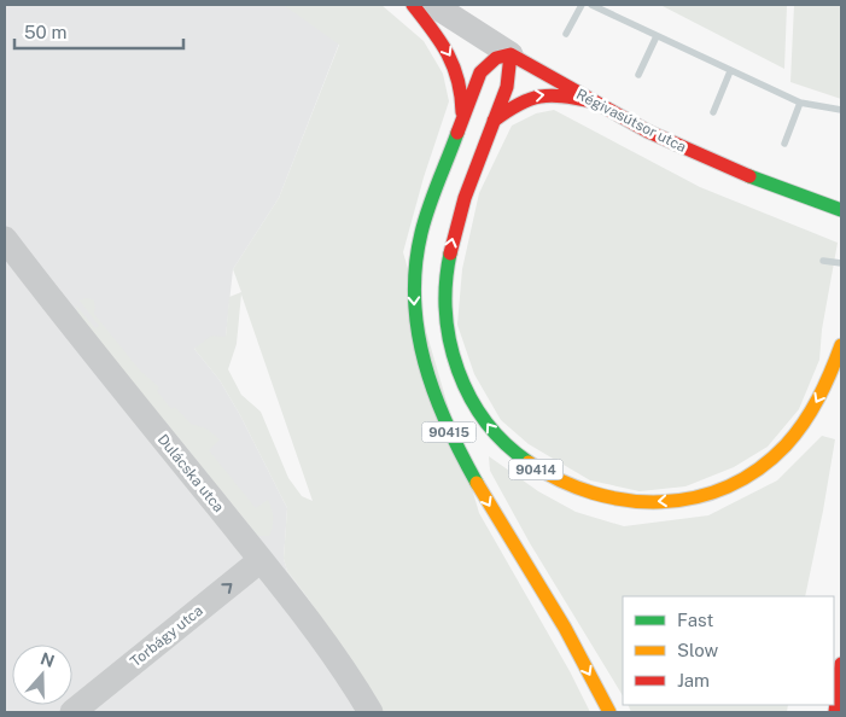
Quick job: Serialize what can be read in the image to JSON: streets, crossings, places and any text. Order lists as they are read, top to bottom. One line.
{"streets":{"main road":["Régivasútsor utca","90415","90414"],"street":["Dulácska utca","Torbágy utca"]},"crossings":[["Régivasútsor utca","90415"],["Régivasútsor utca","90414"],["90415","90414"],["Dulácska utca","Torbágy utca"]],"one_way":["Torbágy utca"],"legend":["Fast","Slow","Jam"],"scale_bar":"50 m","north":"top"}
